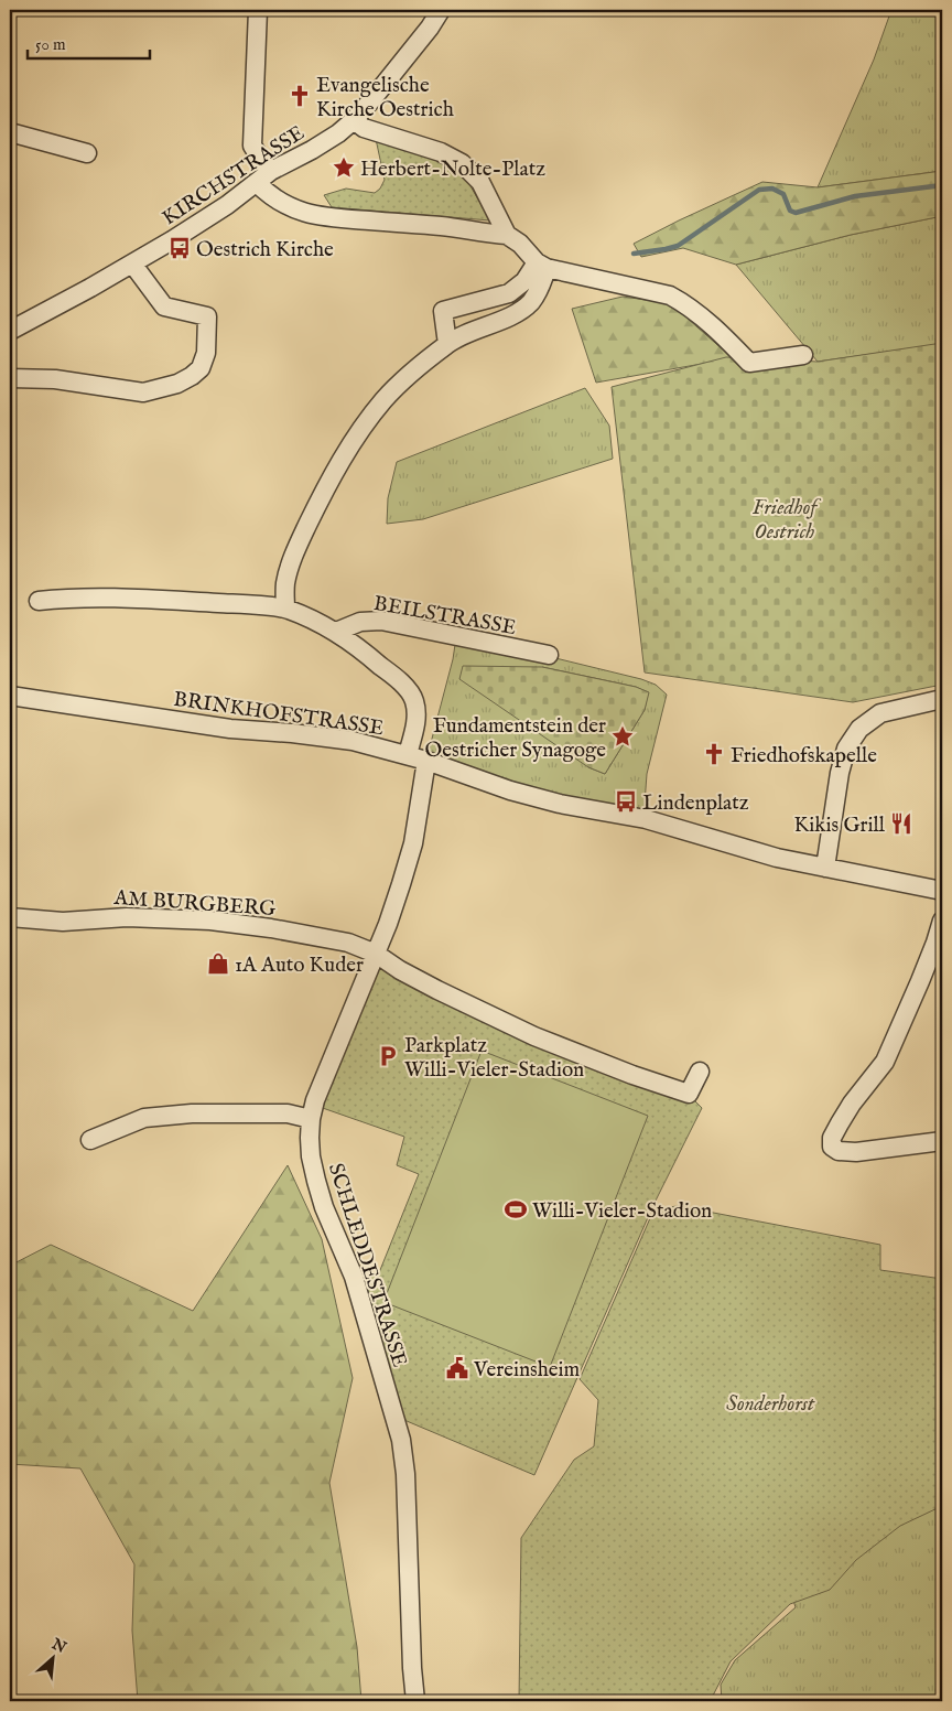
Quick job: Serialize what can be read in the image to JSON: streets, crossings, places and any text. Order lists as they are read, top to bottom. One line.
{"streets":{"street":["KIRCHSTRASSE","BEILSTRASSE","BRINKHOFSTRASSE","AM BURGBERG","SCHLEDDESTRASSE"]},"crossings":[["BRINKHOFSTRASSE","SCHLEDDESTRASSE"],["AM BURGBERG","SCHLEDDESTRASSE"]],"parks":["Friedhof Oestrich","Sonderhorst"],"places":{"church":["Evangelische Kirche Oestrich","Friedhofskapelle"],"place":["Herbert-Nolte-Platz","Fundamentstein der Oestricher Synagoge"],"bus stop":["Oestrich Kirche","Lindenplatz"],"restaurant":["Kikis Grill"],"shop":["1A Auto Kuder"],"parking":["Parkplatz Willi-Vieler-Stadion"],"sports":["Willi-Vieler-Stadion"],"public building":["Vereinsheim"]},"scale_bar":"50 m","north":"top right"}
